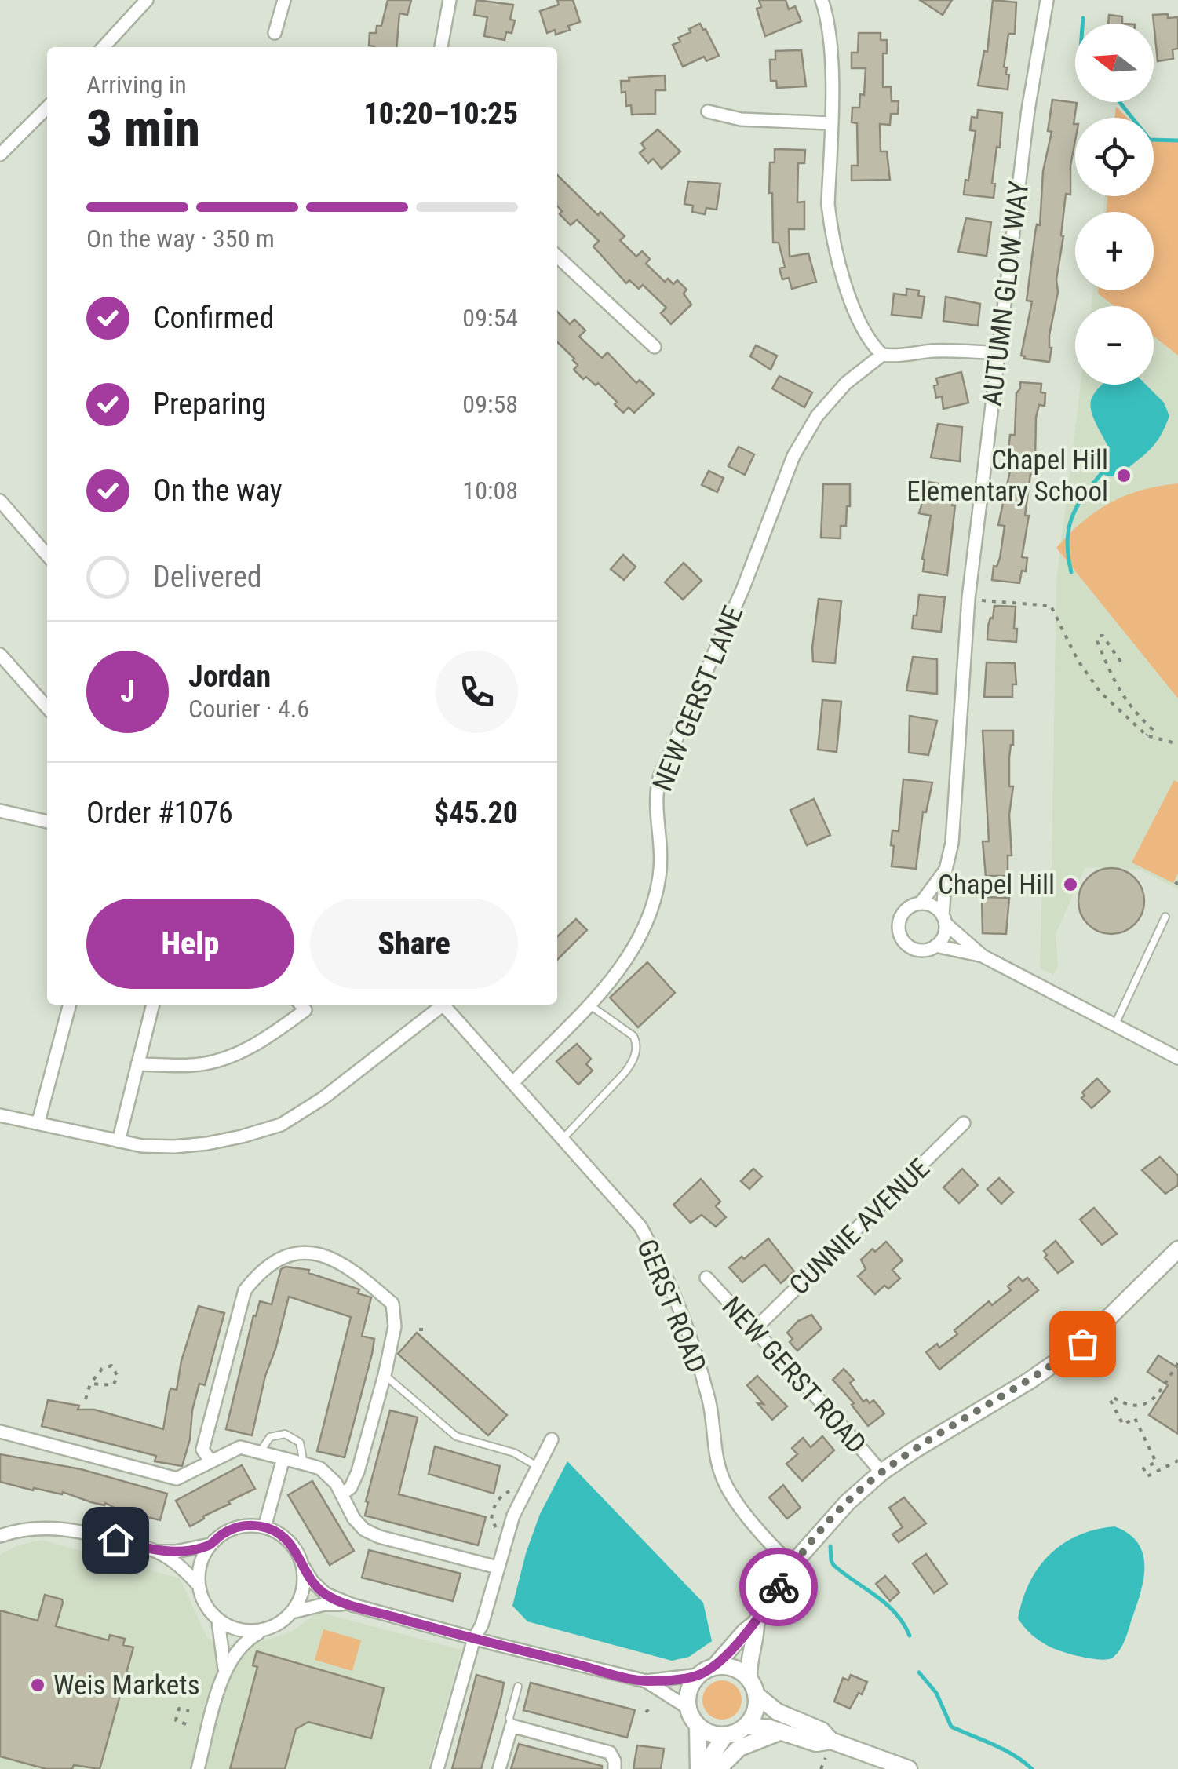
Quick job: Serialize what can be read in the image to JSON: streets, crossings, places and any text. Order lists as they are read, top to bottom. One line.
{"streets":{"street":["AUTUMN GLOW WAY","NEW GERST LANE","CUNNIE AVENUE","GERST ROAD","NEW GERST ROAD"]},"crossings":[["NEW GERST LANE","GERST ROAD"],["CUNNIE AVENUE","NEW GERST ROAD"]],"places":["Chapel Hill Elementary School","Chapel Hill","Weis Markets"],"north":"left","page":{"map_buttons":["+","−"],"heading":["3 min","Arriving in","10:20–10:25"],"panel":["Jordan","Courier · 4.6","Order #1076","$45.20"],"bar":"On the way · 350 m","list":[["Confirmed","09:54"],["Preparing","09:58"],["On the way","10:08"],"Delivered"],"round":"J","buttons":["Help","Share"]}}
